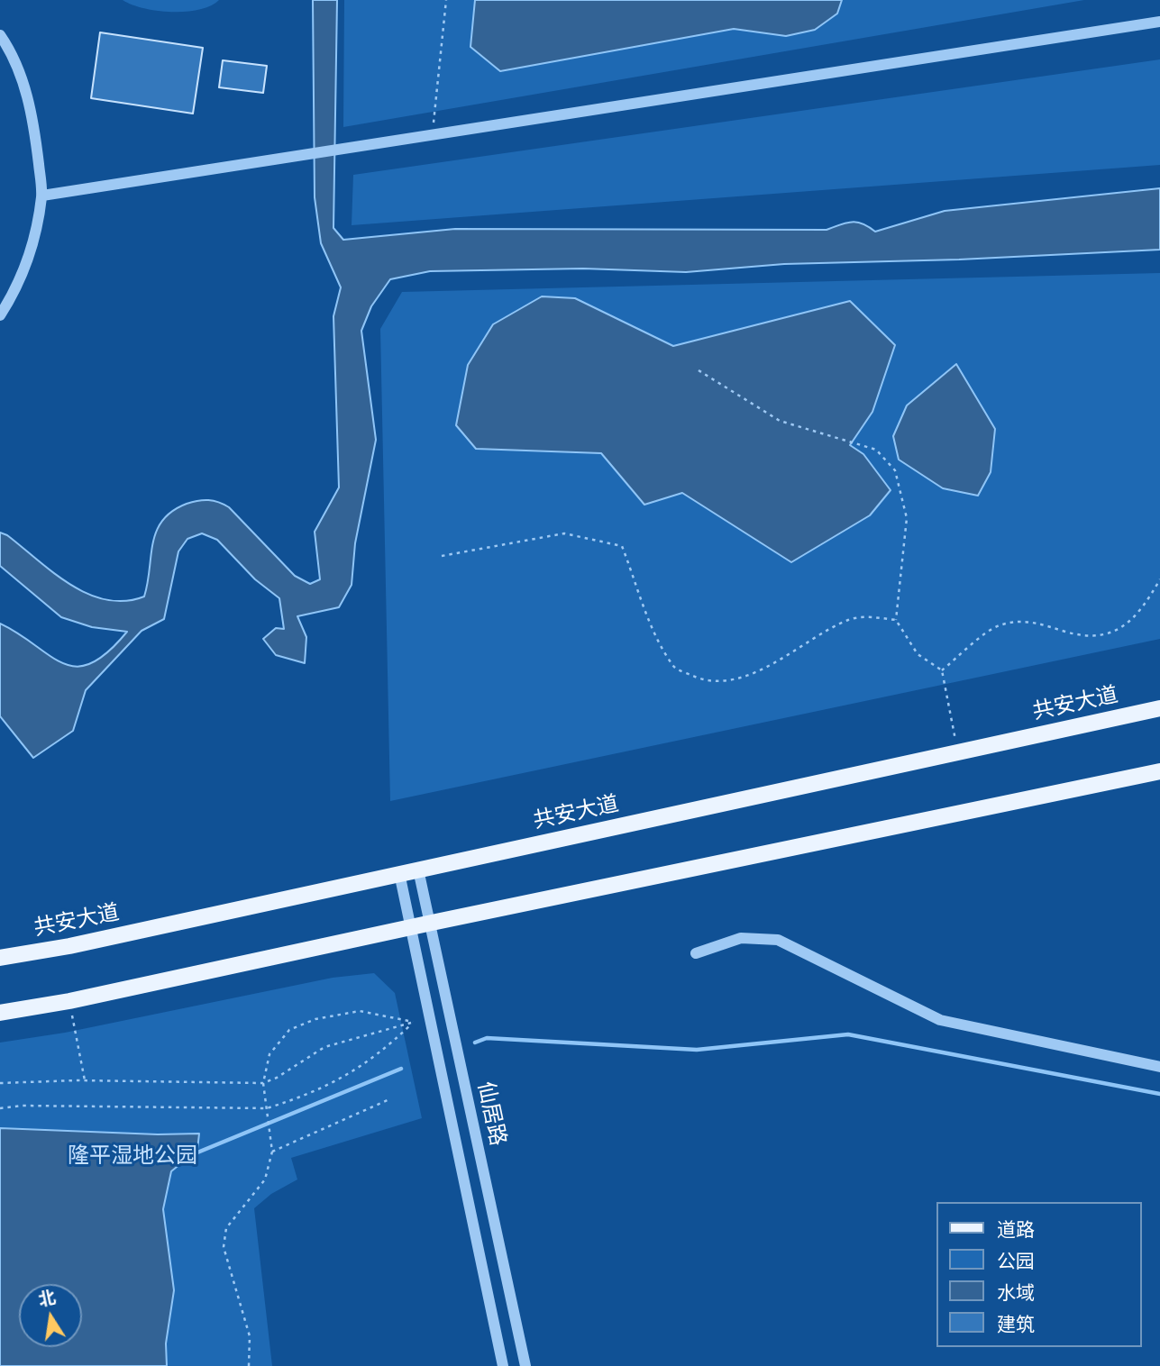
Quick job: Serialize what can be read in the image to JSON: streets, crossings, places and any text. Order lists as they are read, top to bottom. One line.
{"streets":{"main road":["共安大道"],"street":["仙居路"]},"crossings":[["共安大道","仙居路"]],"parks":["隆平湿地公园"],"legend":["道路","公园","水域","建筑"],"north":"top"}
